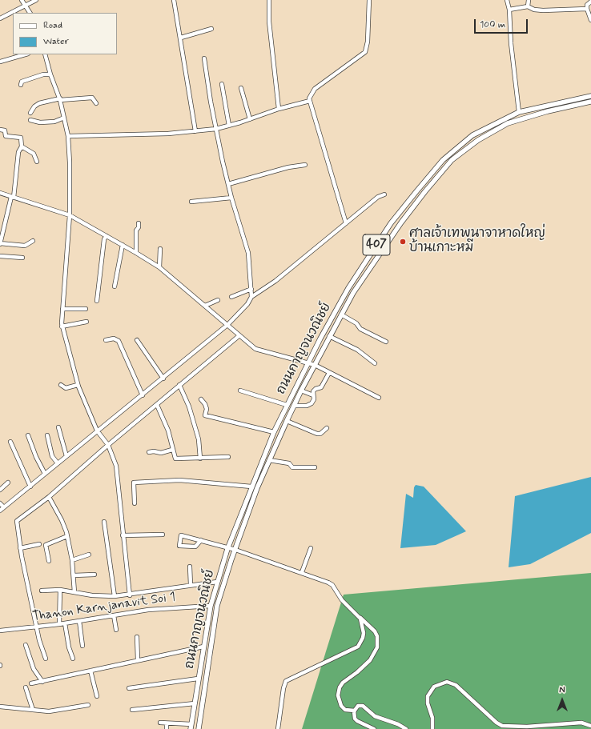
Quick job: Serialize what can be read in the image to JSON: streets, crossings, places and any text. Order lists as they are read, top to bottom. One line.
{"streets":{"main road":["407","ถนนกาญจนวณิชย์"],"street":["Thanon Karnjanavit Soi 1"]},"crossings":[["ถนนกาญจนวณิชย์","Thanon Karnjanavit Soi 1"]],"places":["ศาลเจ้าเทพนาจาหาดใหญ่ บ้านเกาะหมี"],"legend":["Road","Water"],"scale_bar":"100 m","north":"top"}
